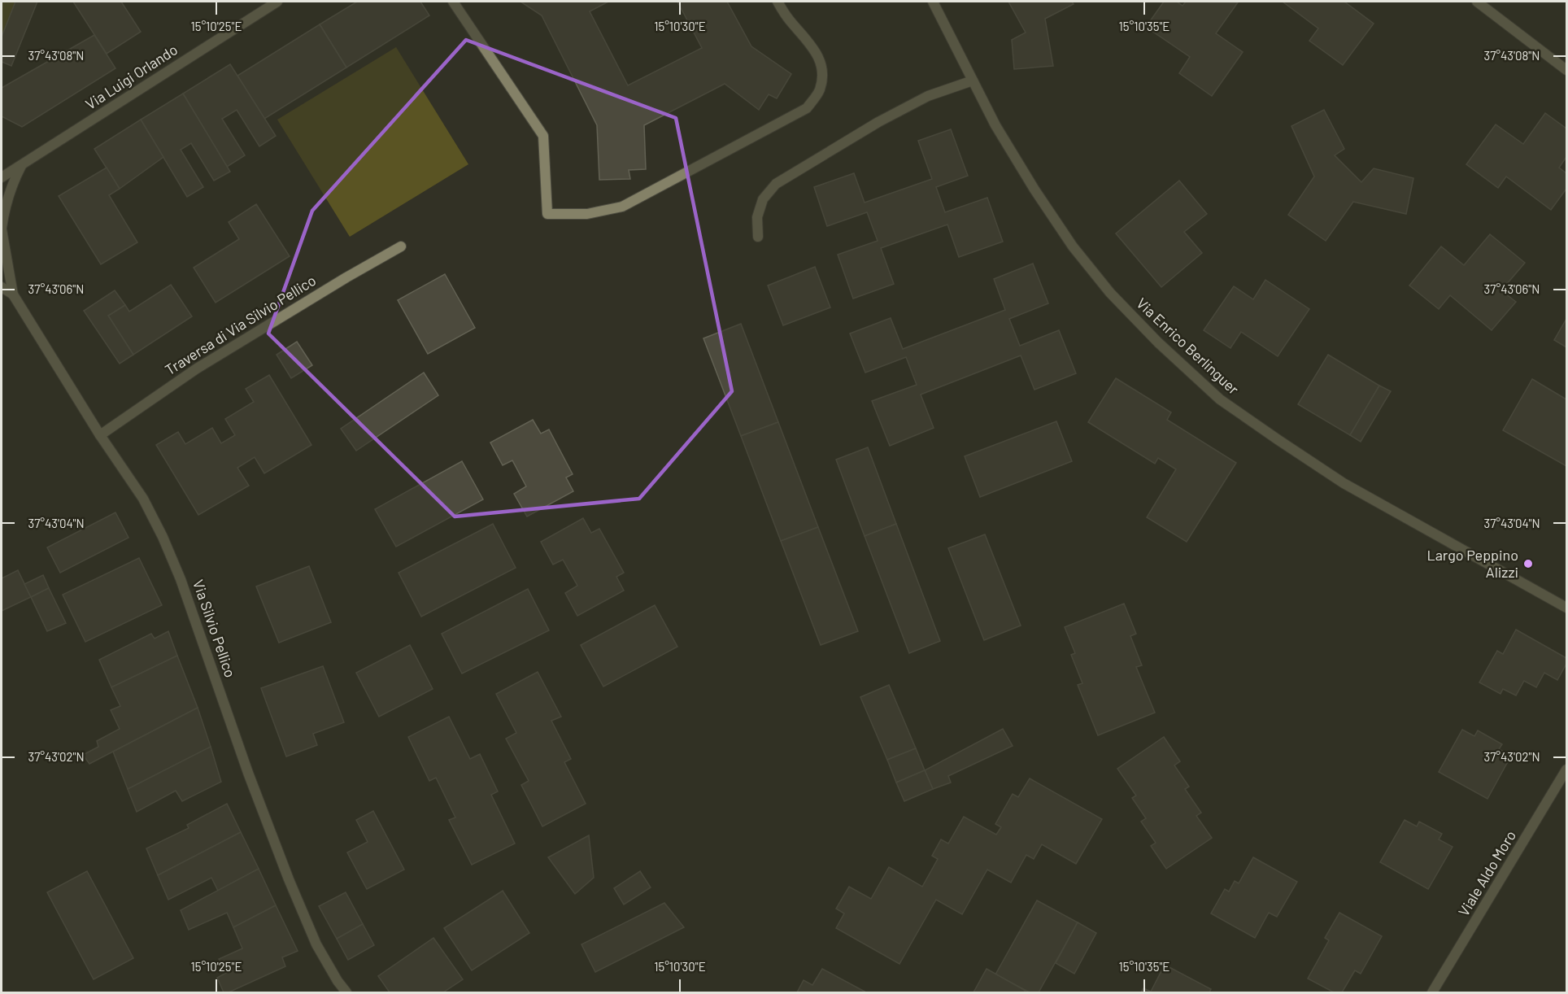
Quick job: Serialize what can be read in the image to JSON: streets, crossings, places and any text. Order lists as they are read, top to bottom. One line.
{"streets":{"street":["Via Luigi Orlando","Traversa di Via Silvio Pellico","Via Enrico Berlinguer","Via Silvio Pellico","Viale Aldo Moro"]},"crossings":[["Traversa di Via Silvio Pellico","Via Silvio Pellico"]],"places":["Largo Peppino Alizzi"],"coordinates":["15°10'25\"E","15°10'30\"E","15°10'35\"E","37°43'08\"N","37°43'06\"N","37°43'04\"N","37°43'02\"N"]}
